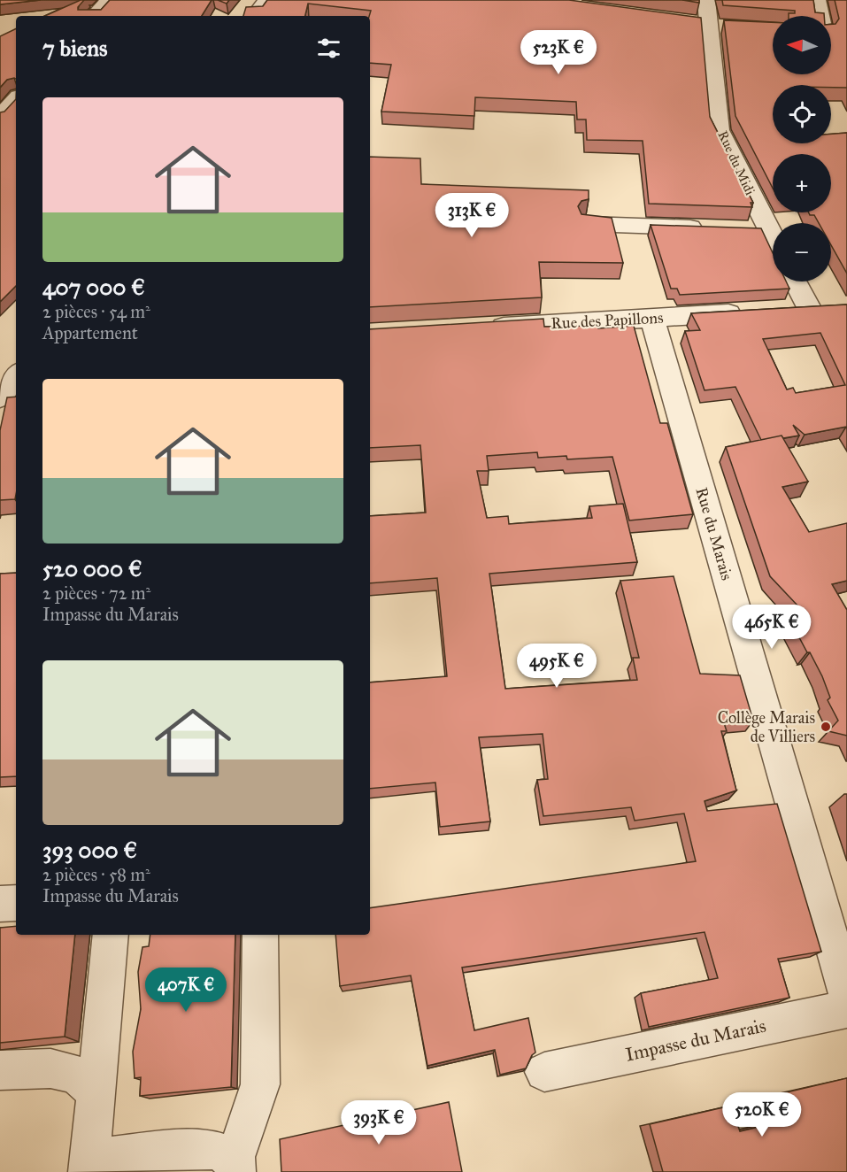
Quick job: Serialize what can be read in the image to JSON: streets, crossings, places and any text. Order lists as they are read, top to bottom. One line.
{"streets":{"street":["Rue du Midi","Rue des Papillons","Rue du Marais","Impasse du Marais"]},"crossings":[["Rue des Papillons","Rue du Marais"]],"places":["Collège Marais de Villiers"],"north":"left","page":{"map_buttons":["+","−"],"heading":"7 biens","price":["523K €","313K €","465K €","495K €","407K €","520K €","393K €"],"list":[{"name":"407 000 €","note":"2 pièces · 54 m² · Appartement"},{"name":"520 000 €","note":"2 pièces · 72 m² · Impasse du Marais"},{"name":"393 000 €","note":"2 pièces · 58 m² · Impasse du Marais"}]}}
